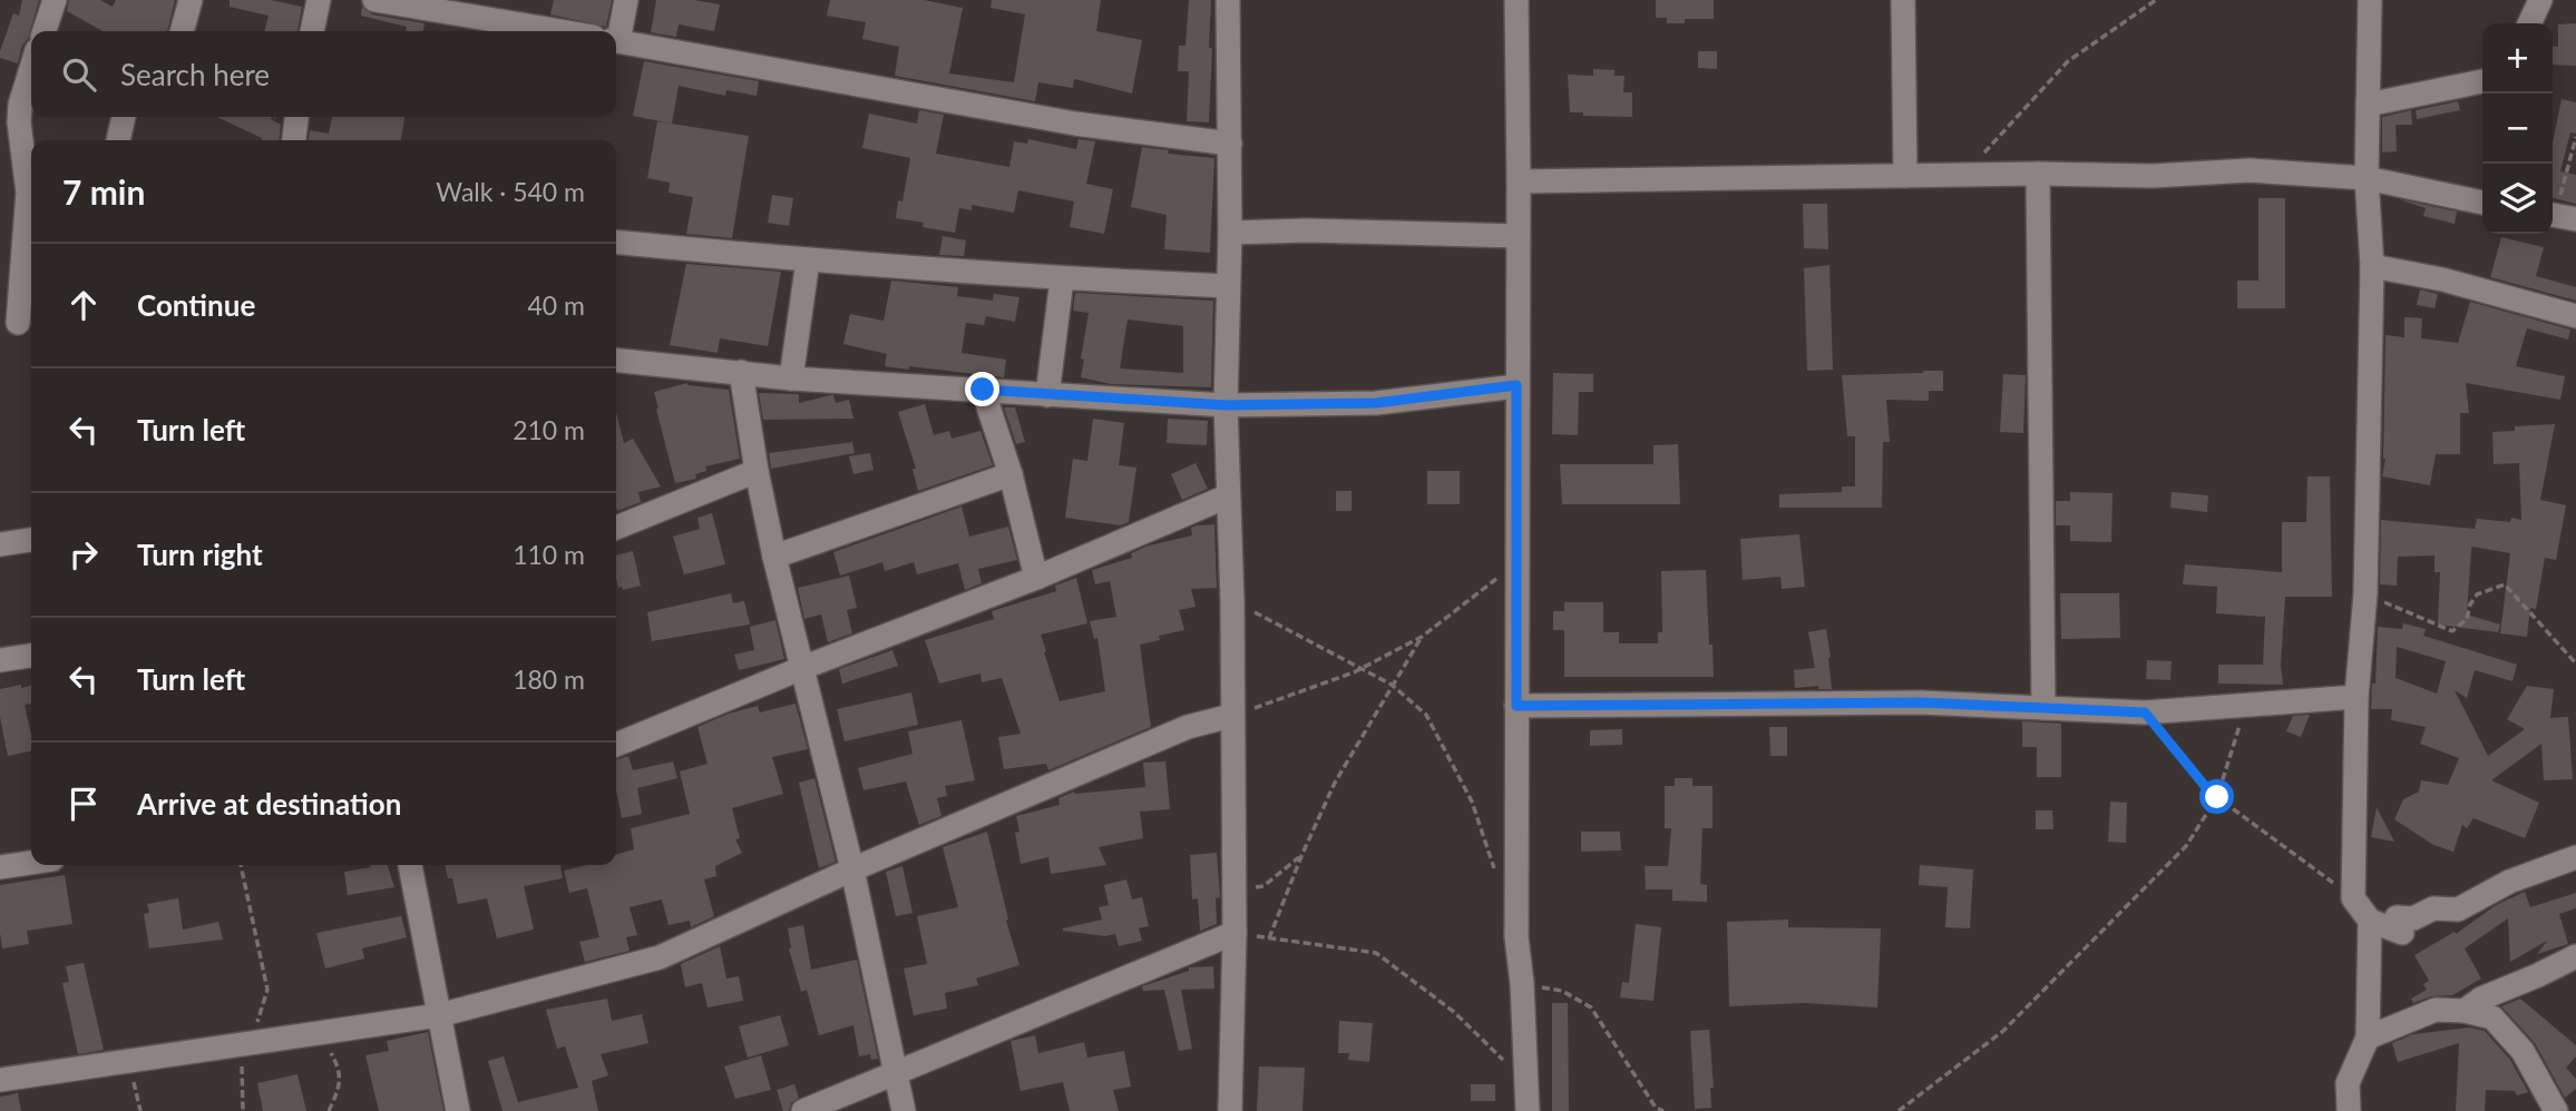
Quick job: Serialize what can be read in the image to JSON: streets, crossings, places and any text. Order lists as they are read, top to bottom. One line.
{"page":{"map_buttons":["+","−"],"search":"Search here","heading":["7 min","Walk · 540 m"],"list":[["Continue","40 m"],["Turn left","210 m"],["Turn right","110 m"],["Turn left","180 m"],"Arrive at destination"]}}
